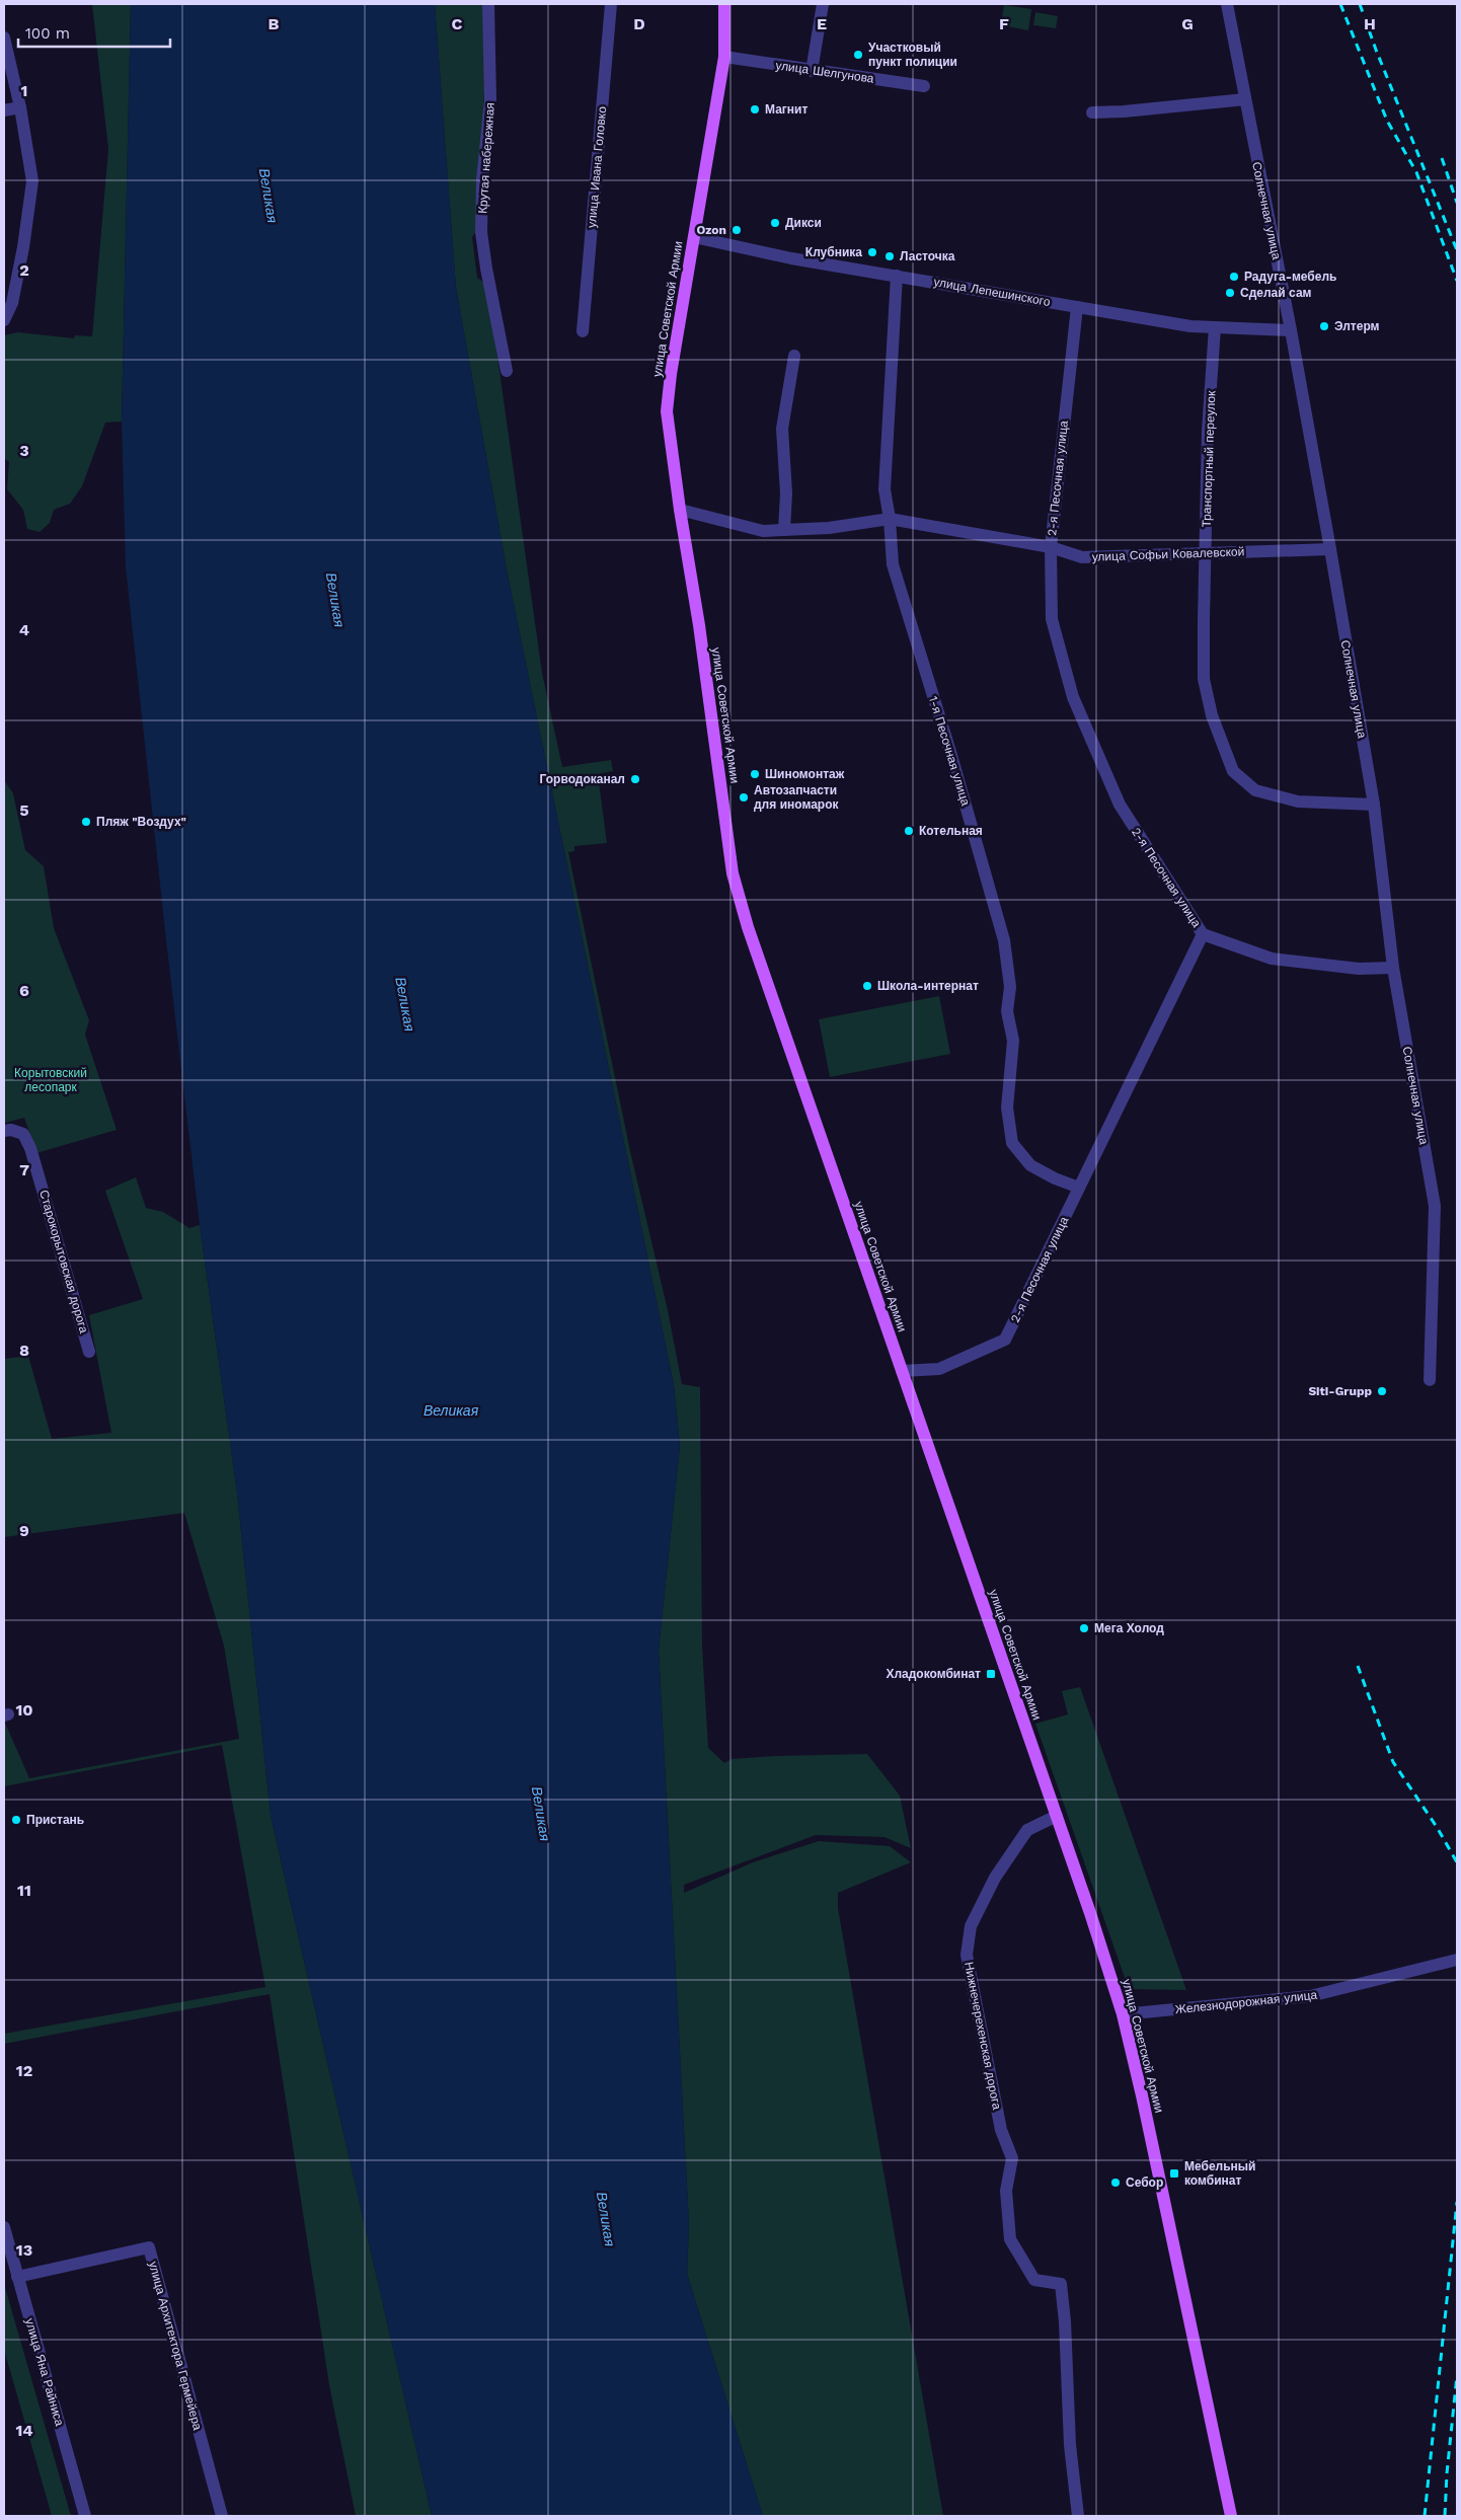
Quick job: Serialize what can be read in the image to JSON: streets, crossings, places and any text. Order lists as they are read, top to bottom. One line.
{"streets":{"main road":["улица Советской Армии"],"street":["улица Шелгунова","Крутая набережная","улица Ивана Головко","Солнечная улица","улица Лепешинского","Транспортный переулок","2-я Песочная улица","улица Софьи Ковалевской","1-я Песочная улица","Старокорытовская дорога","Железнодорожная улица","Нижнечерехенская дорога","улица Архитектора Гермейера","улица Яна Райниса"]},"crossings":[["улица Шелгунова","улица Советской Армии"],["Солнечная улица","улица Лепешинского"],["Солнечная улица","Транспортный переулок"],["Солнечная улица","улица Софьи Ковалевской"],["улица Лепешинского","улица Советской Армии"],["улица Лепешинского","Транспортный переулок"],["улица Лепешинского","2-я Песочная улица"],["улица Лепешинского","1-я Песочная улица"],["улица Советской Армии","2-я Песочная улица"],["улица Советской Армии","улица Софьи Ковалевской"],["улица Советской Армии","Железнодорожная улица"],["улица Советской Армии","Нижнечерехенская дорога"],["Транспортный переулок","улица Софьи Ковалевской"],["2-я Песочная улица","улица Софьи Ковалевской"],["2-я Песочная улица","1-я Песочная улица"],["улица Софьи Ковалевской","1-я Песочная улица"],["улица Архитектора Гермейера","улица Яна Райниса"]],"water":["Великая"],"parks":["Корытовский лесопарк"],"places":{"other":["Участковый пункт полиции","Магнит","Дикси","Ozon","Клубника","Ласточка","Радуга-мебель","Сделай сам","Элтерм","Шиномонтаж","Горводоканал","Автозапчасти для иномарок","Пляж \"Воздух\"","Котельная","Школа-интернат","Siti-Grupp","Мега Холод","Пристань","Себор"],"transit":["Хладокомбинат","Мебельный комбинат"]},"scale_bar":"100 m","grid":{"columns":["B","C","D","E","F","G","H"],"rows":["1","2","3","4","5","6","7","8","9","10","11","12","13","14"]}}
